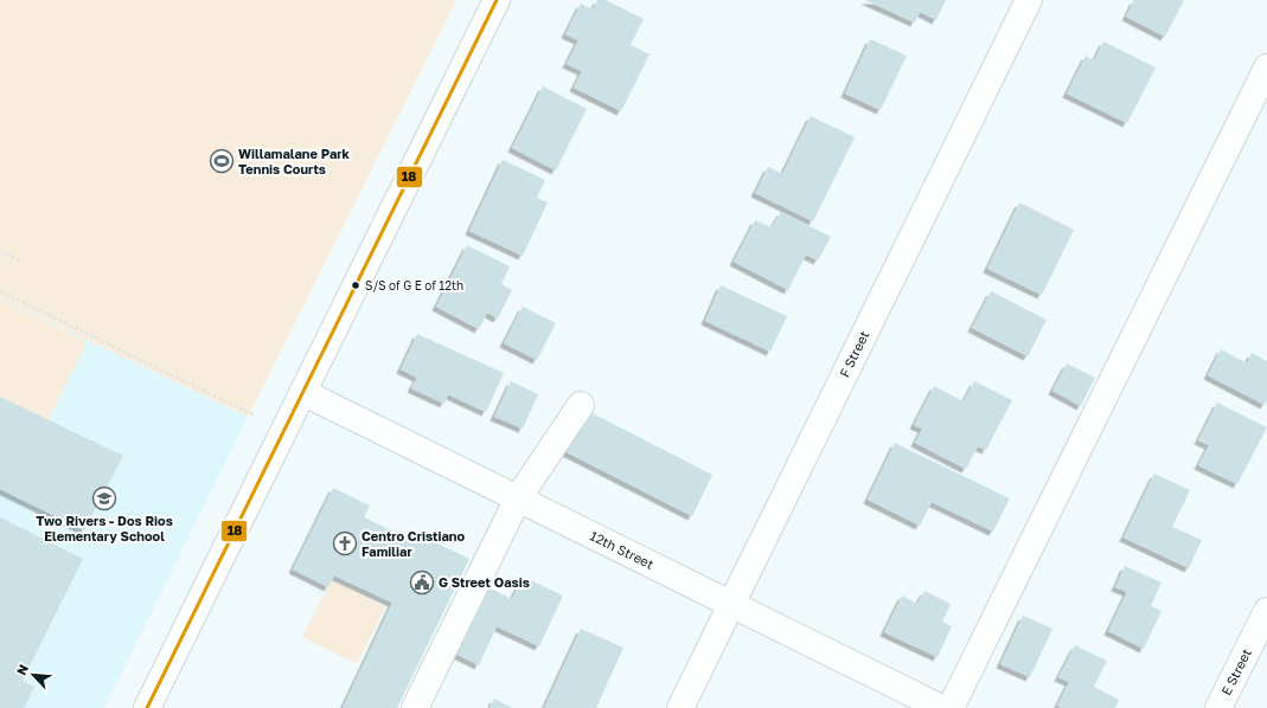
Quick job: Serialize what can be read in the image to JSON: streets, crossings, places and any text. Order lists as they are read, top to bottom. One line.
{"streets":{"street":["F Street","12th Street","E Street"]},"crossings":[["F Street","12th Street"]],"places":{"sports":["Willamalane Park Tennis Courts"],"other":["S/S of G E of 12th"],"school or university":["Two Rivers - Dos Rios Elementary School"],"church":["Centro Cristiano Familiar"],"public building":["G Street Oasis"]},"lines":["transit line 18"],"north":"top left"}
